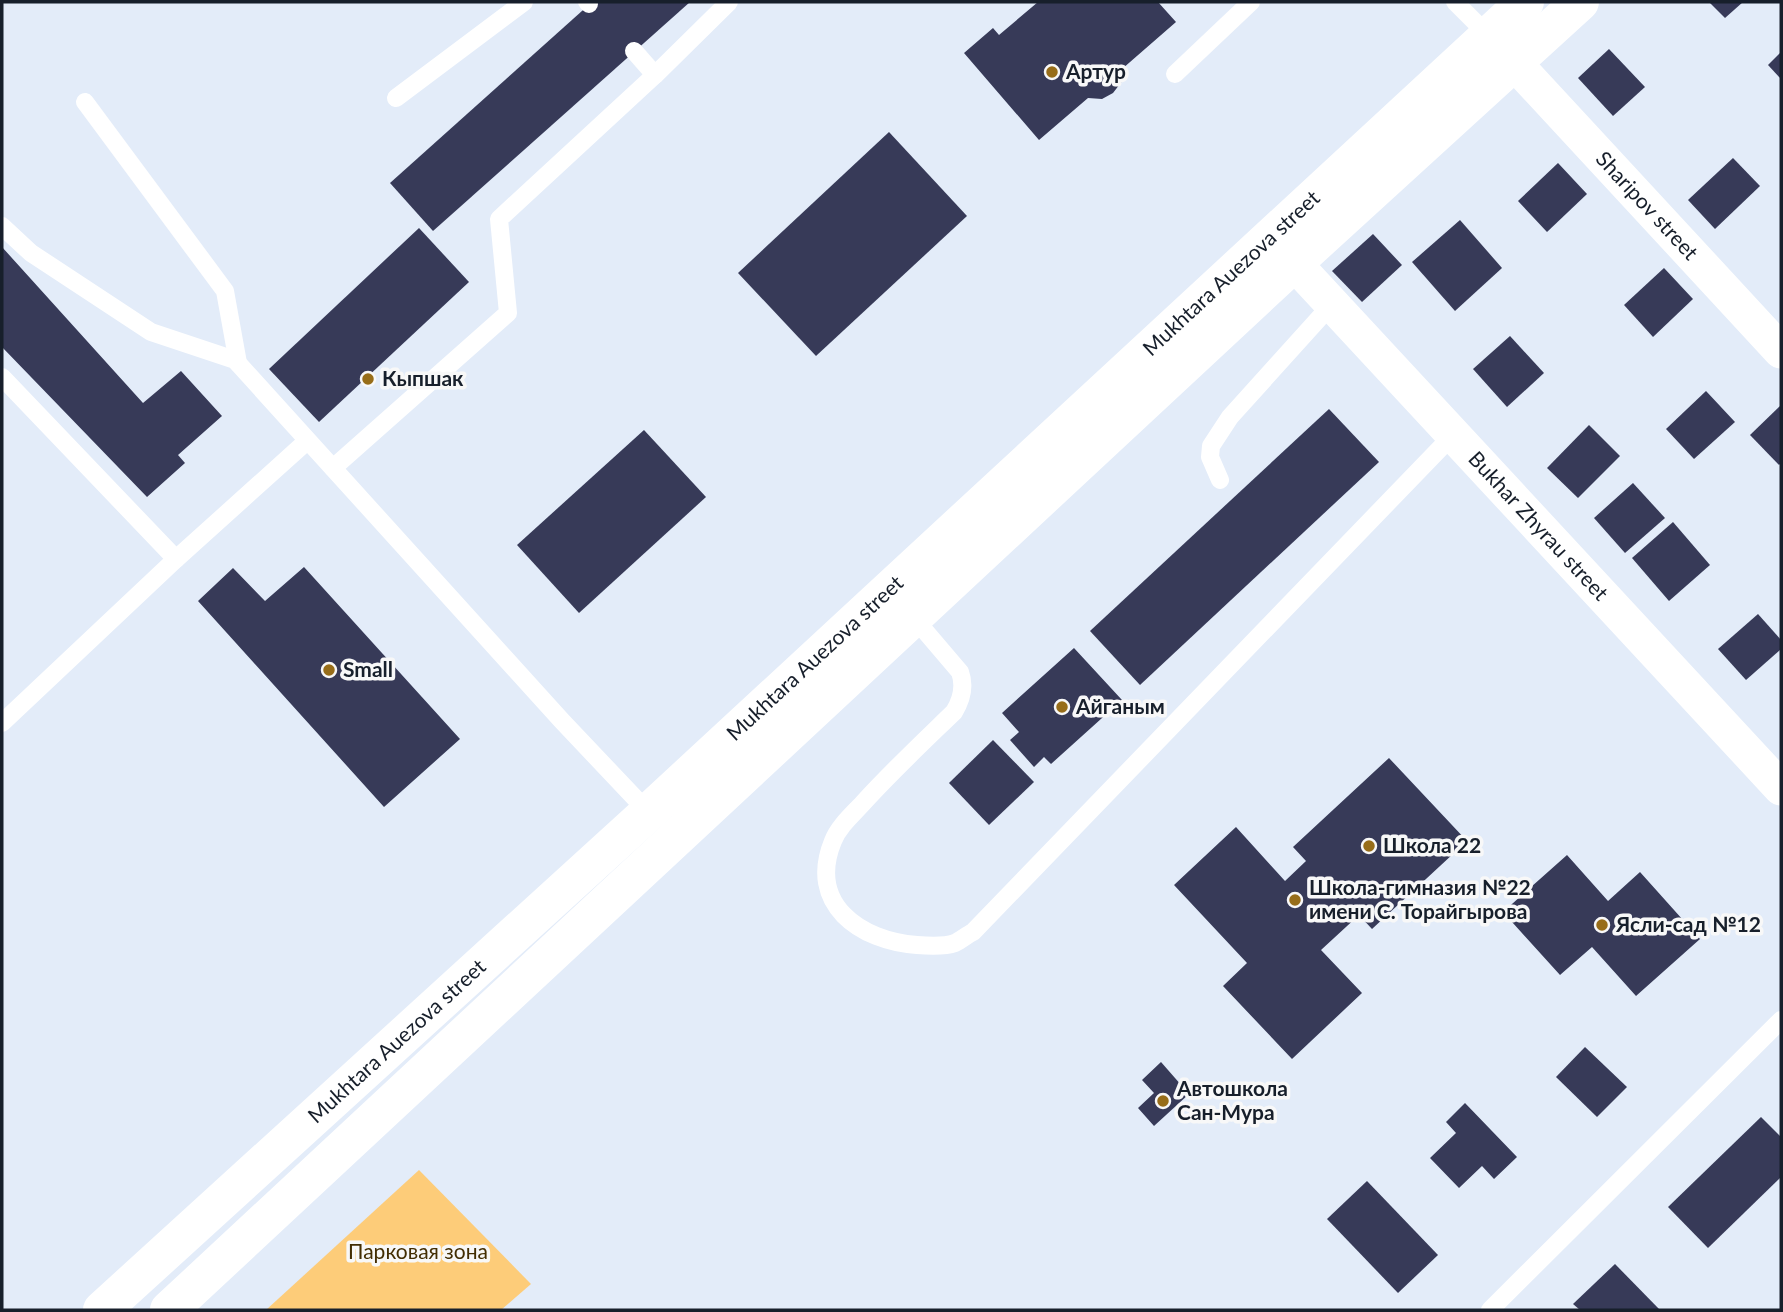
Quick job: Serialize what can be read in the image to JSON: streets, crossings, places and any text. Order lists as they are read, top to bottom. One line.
{"streets":{"main road":["Mukhtara Auezova street"],"street":["Sharipov street","Bukhar Zhyrau street"]},"crossings":[["Sharipov street","Mukhtara Auezova street"],["Mukhtara Auezova street","Bukhar Zhyrau street"]],"parks":["Парковая зона"],"places":["Артур","Кыпшак","Small","Айганым","Школа 22","Школа-гимназия №22 имени С. Торайгырова","Ясли-сад №12","Автошкола Сан-Мура"]}
